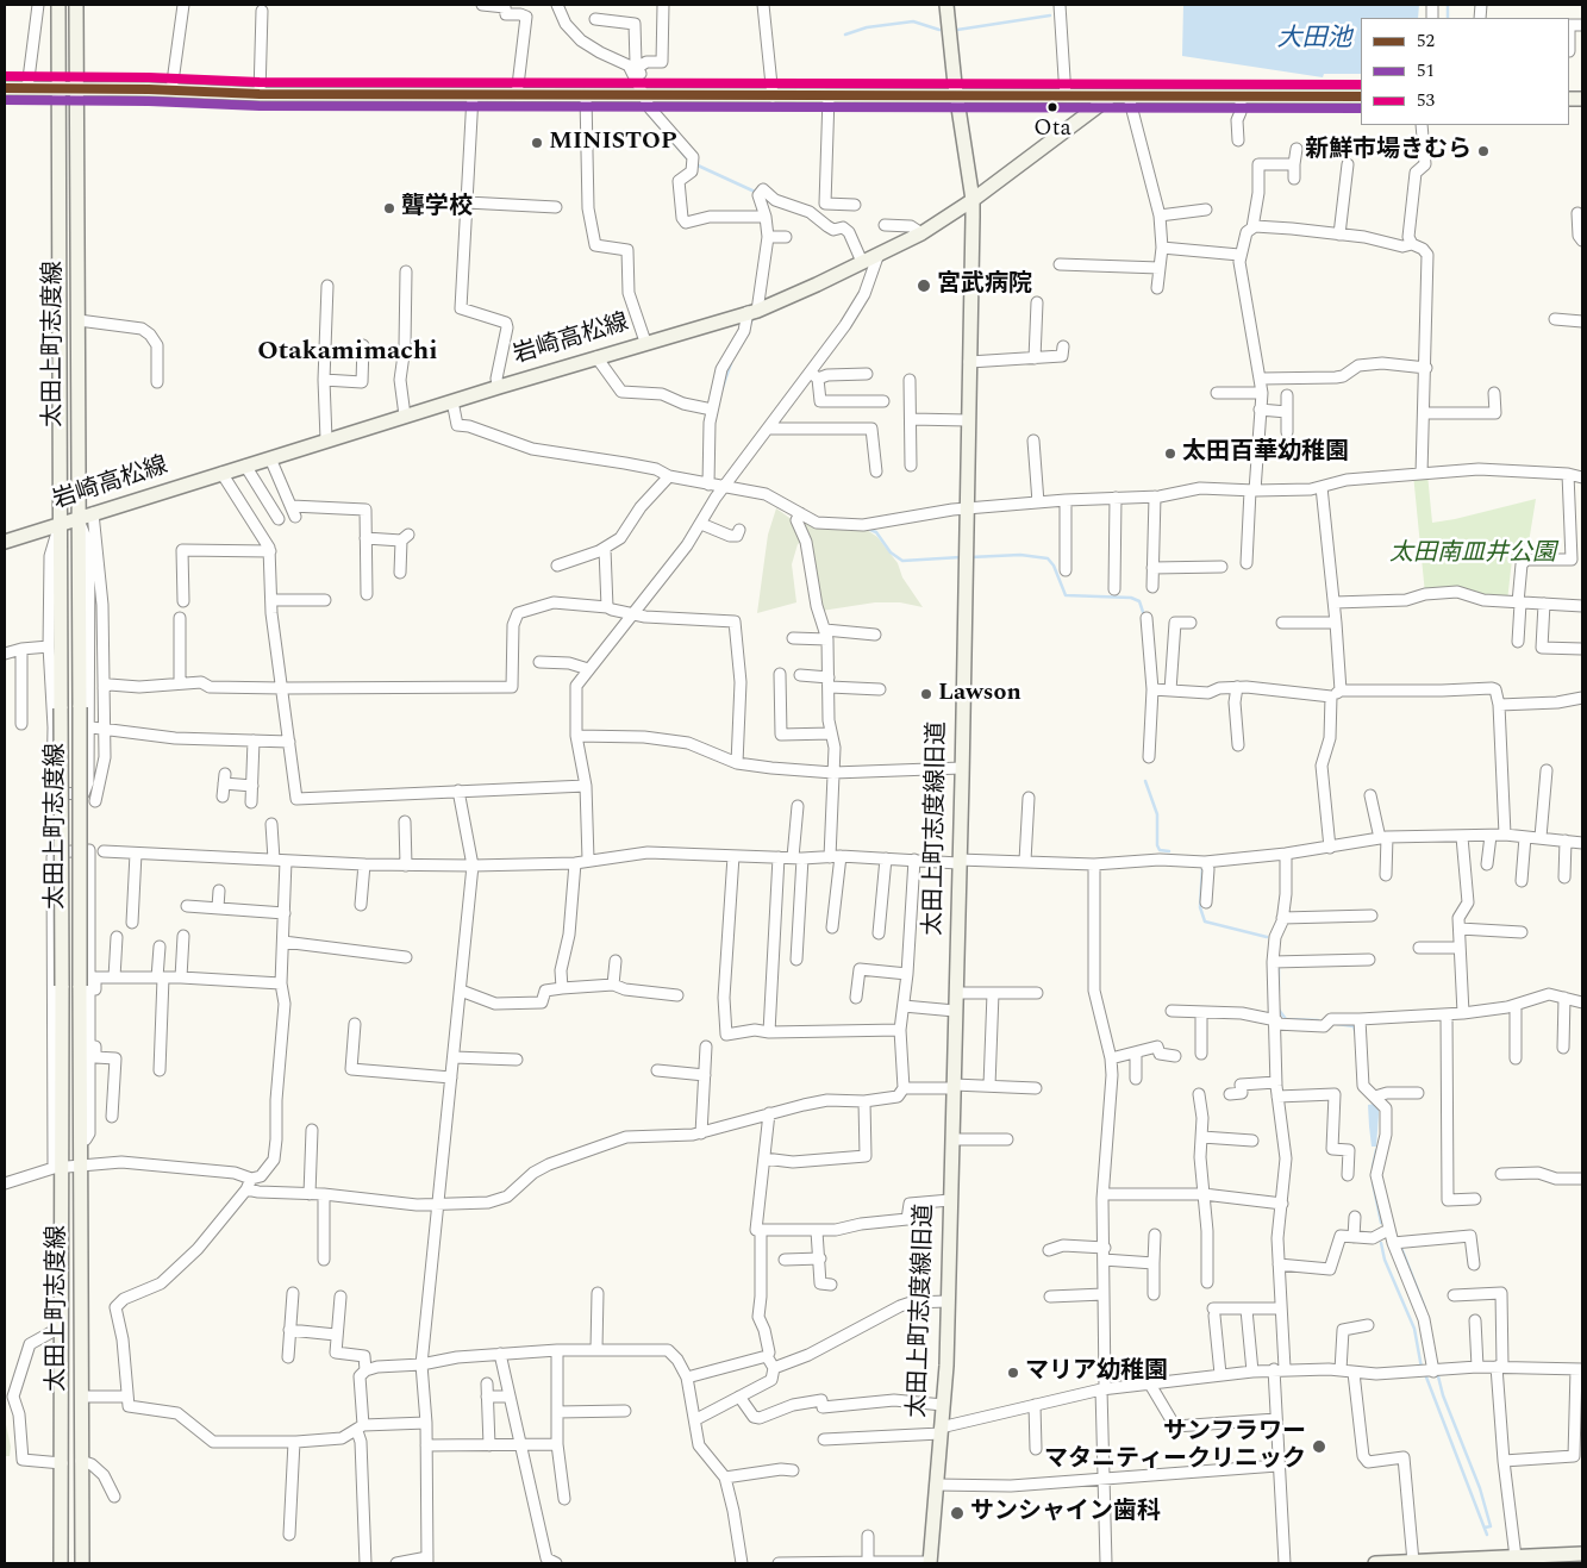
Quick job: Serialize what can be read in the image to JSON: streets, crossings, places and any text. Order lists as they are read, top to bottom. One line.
{"streets":{"main road":["岩崎高松線","太田上町志度線","太田上町志度線旧道"]},"crossings":[["岩崎高松線","太田上町志度線"],["岩崎高松線","太田上町志度線旧道"]],"districts":["Otakamimachi"],"water":["大田池"],"parks":["太田南皿井公園"],"places":["Ota","MINISTOP","新鮮市場きむら","聾学校","宮武病院","太田百華幼稚園","Lawson","マリア幼稚園","サンフラワー マタニティークリニック","サンシャイン歯科"],"lines":["transit line 53","transit line 52","transit line 51"],"legend":["52","51","53"]}
